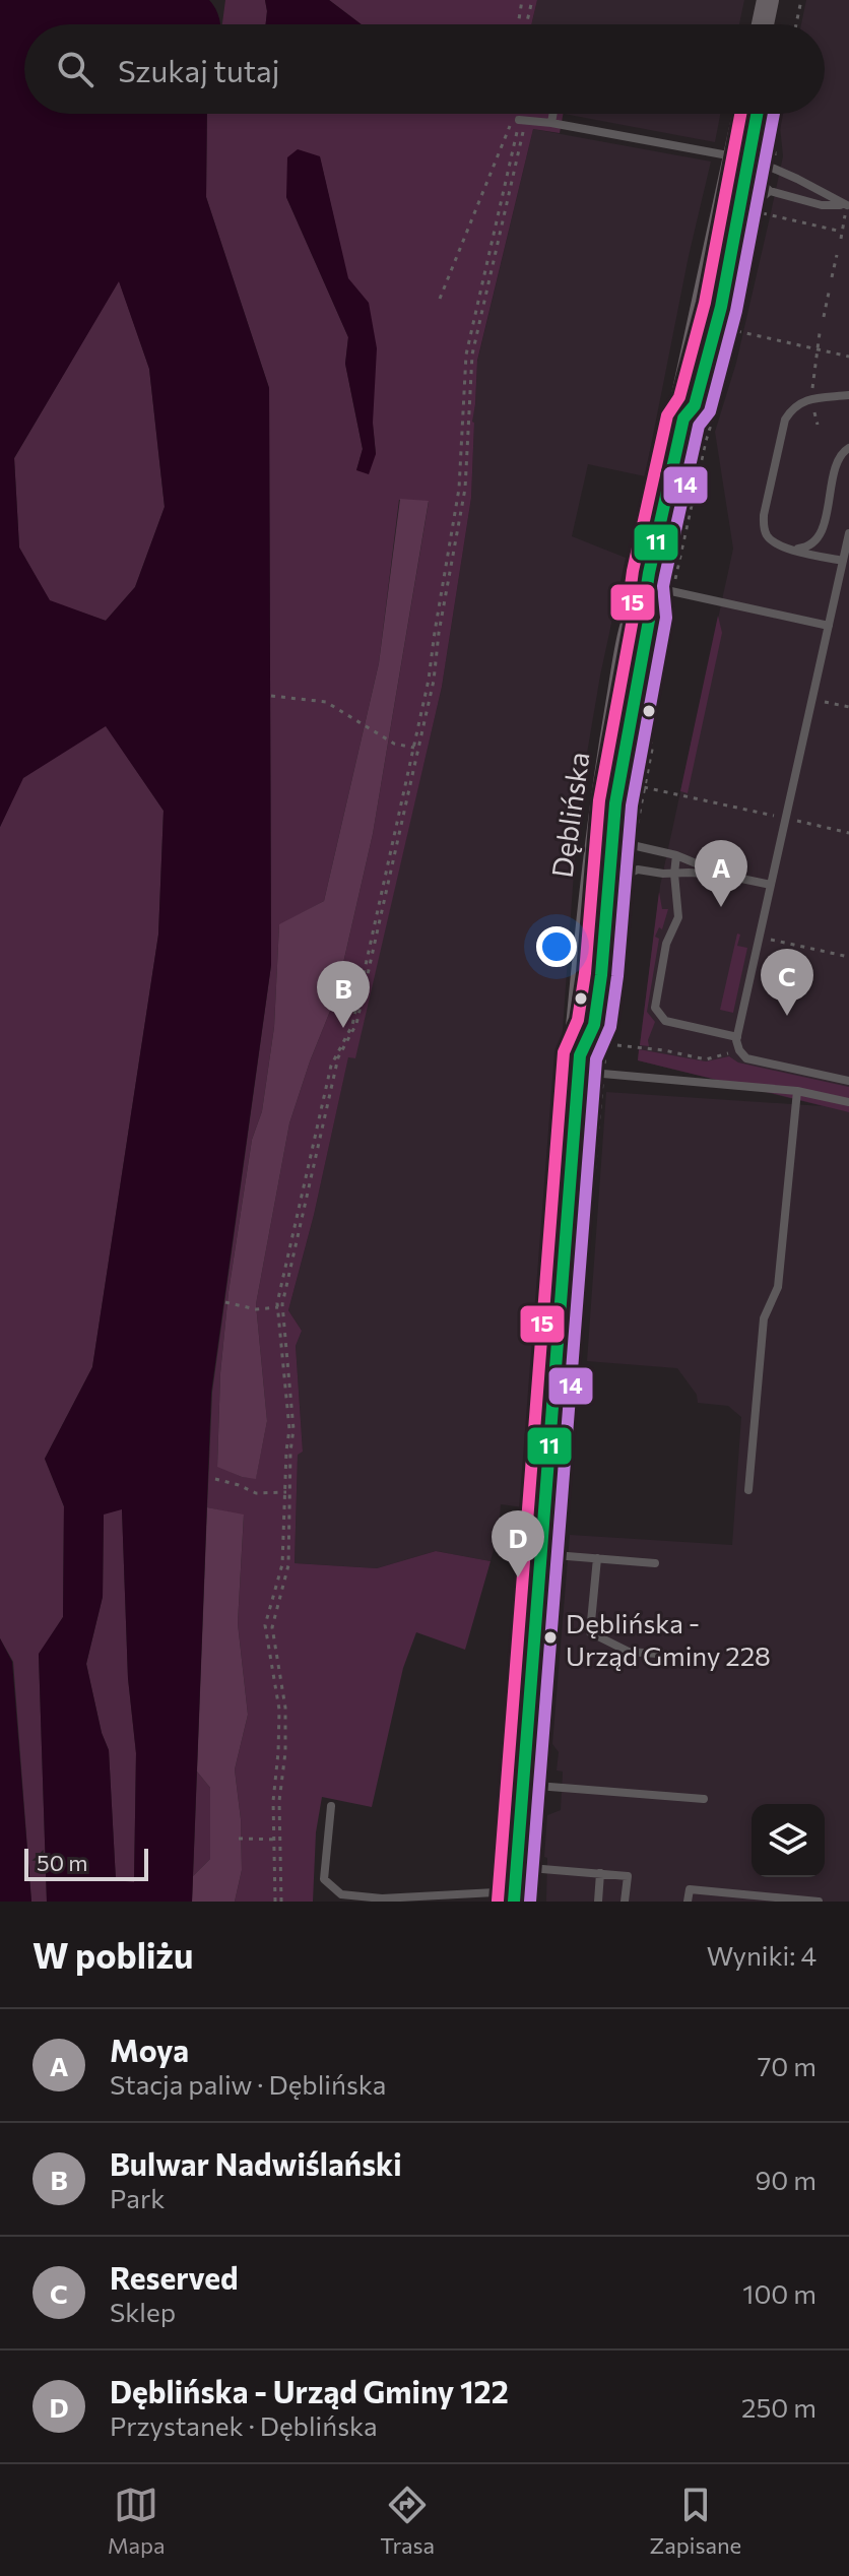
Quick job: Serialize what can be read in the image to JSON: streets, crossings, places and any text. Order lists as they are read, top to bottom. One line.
{"streets":{"main road":["Dęblińska"]},"places":["Dęblińska - Urząd Gminy 228"],"lines":["transit line 11","transit line 14","transit line 15"],"scale_bar":"50 m","page":{"search":"Szukaj tutaj","pins":["A","C","B","D"],"scale":"50 m","heading":["W pobliżu","Wyniki: 4"],"list":[{"mark":"A","name":"Moya","note":"Stacja paliw · Dęblińska","value":"70 m"},{"mark":"B","name":"Bulwar Nadwiślański","note":"Park","value":"90 m"},{"mark":"C","name":"Reserved","note":"Sklep","value":"100 m"},{"mark":"D","name":"Dęblińska - Urząd Gminy 122","note":"Przystanek · Dęblińska","value":"250 m"}],"nav":["Mapa","Trasa","Zapisane"]}}
